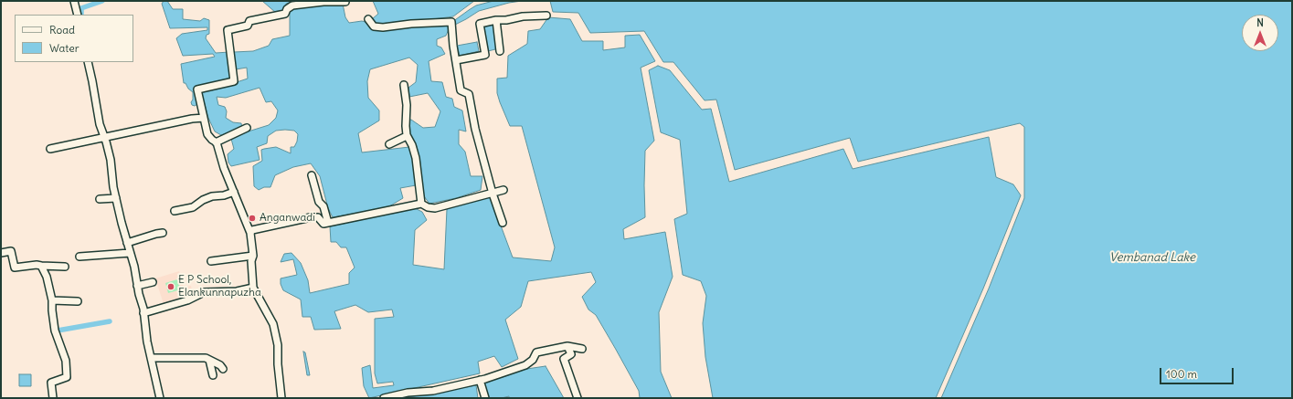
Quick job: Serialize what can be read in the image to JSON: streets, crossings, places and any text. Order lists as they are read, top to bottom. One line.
{"water":["Vembanad Lake"],"places":["Anganwadi","E P School, Elankunnapuzha"],"legend":["Road","Water"],"scale_bar":"100 m","north":"top"}
